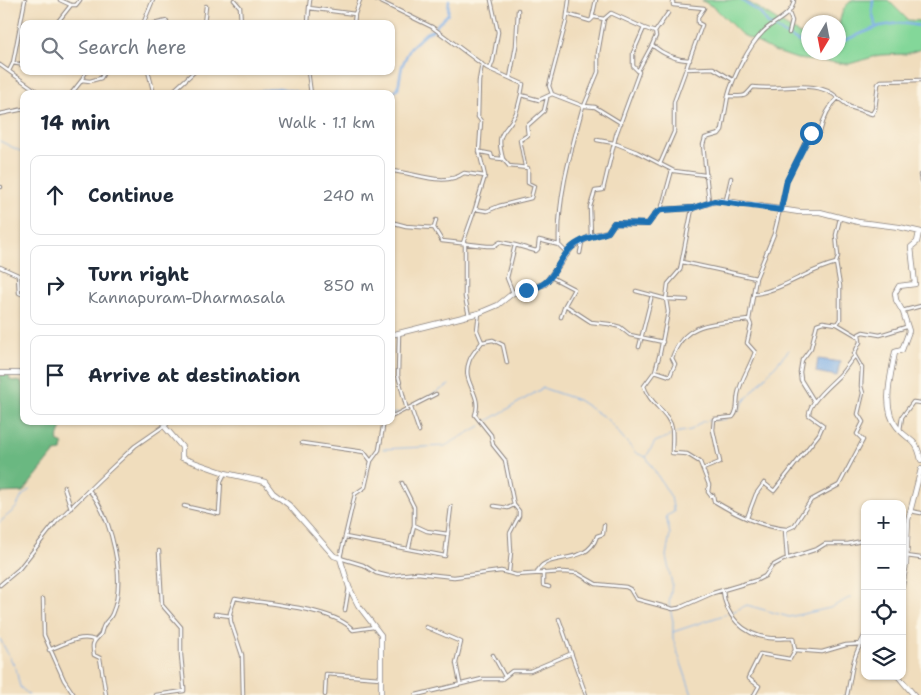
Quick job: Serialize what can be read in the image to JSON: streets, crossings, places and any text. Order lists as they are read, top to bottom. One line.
{"north":"bottom","page":{"search":"Search here","heading":["14 min","Walk · 1.1 km"],"list":[["Continue","240 m"],["Turn right","Kannapuram-Dharmasala","850 m"],"Arrive at destination"],"map_buttons":["+","−"]}}
